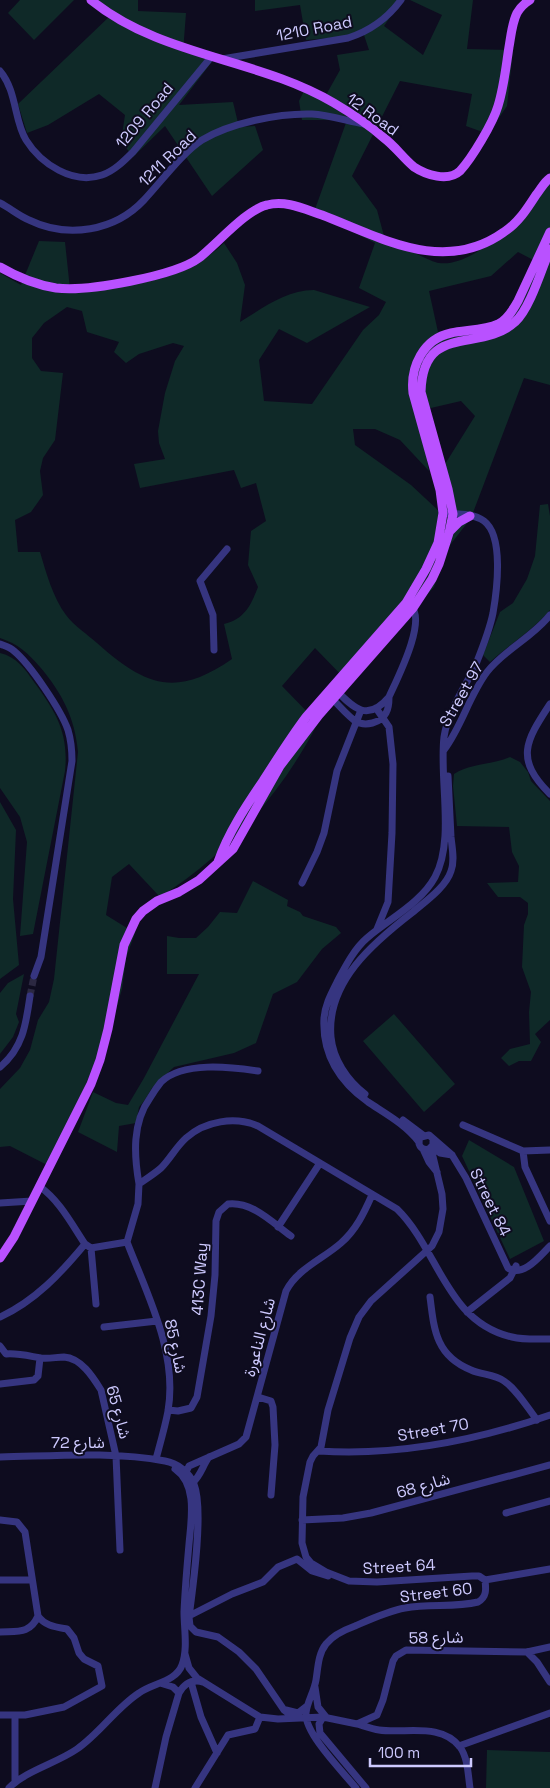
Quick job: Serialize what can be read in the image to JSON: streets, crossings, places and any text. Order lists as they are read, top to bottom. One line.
{"streets":{"main road":["12 Road"],"street":["1210 Road","1209 Road","1211 Road","Street 97","Street 84","413C Way","شارع الناعورة","شارع 85","شارع 65","Street 70","شارع 72","شارع 68","Street 64","Street 60","شارع 58"]},"crossings":[["1210 Road","12 Road"],["12 Road","1209 Road"],["12 Road","1211 Road"],["413C Way","شارع 85"],["شارع الناعورة","شارع 72"],["شارع 85","شارع 72"],["شارع 65","شارع 72"],["Street 70","Street 64"],["شارع 68","Street 64"],["Street 64","Street 60"]],"scale_bar":"100 m"}
